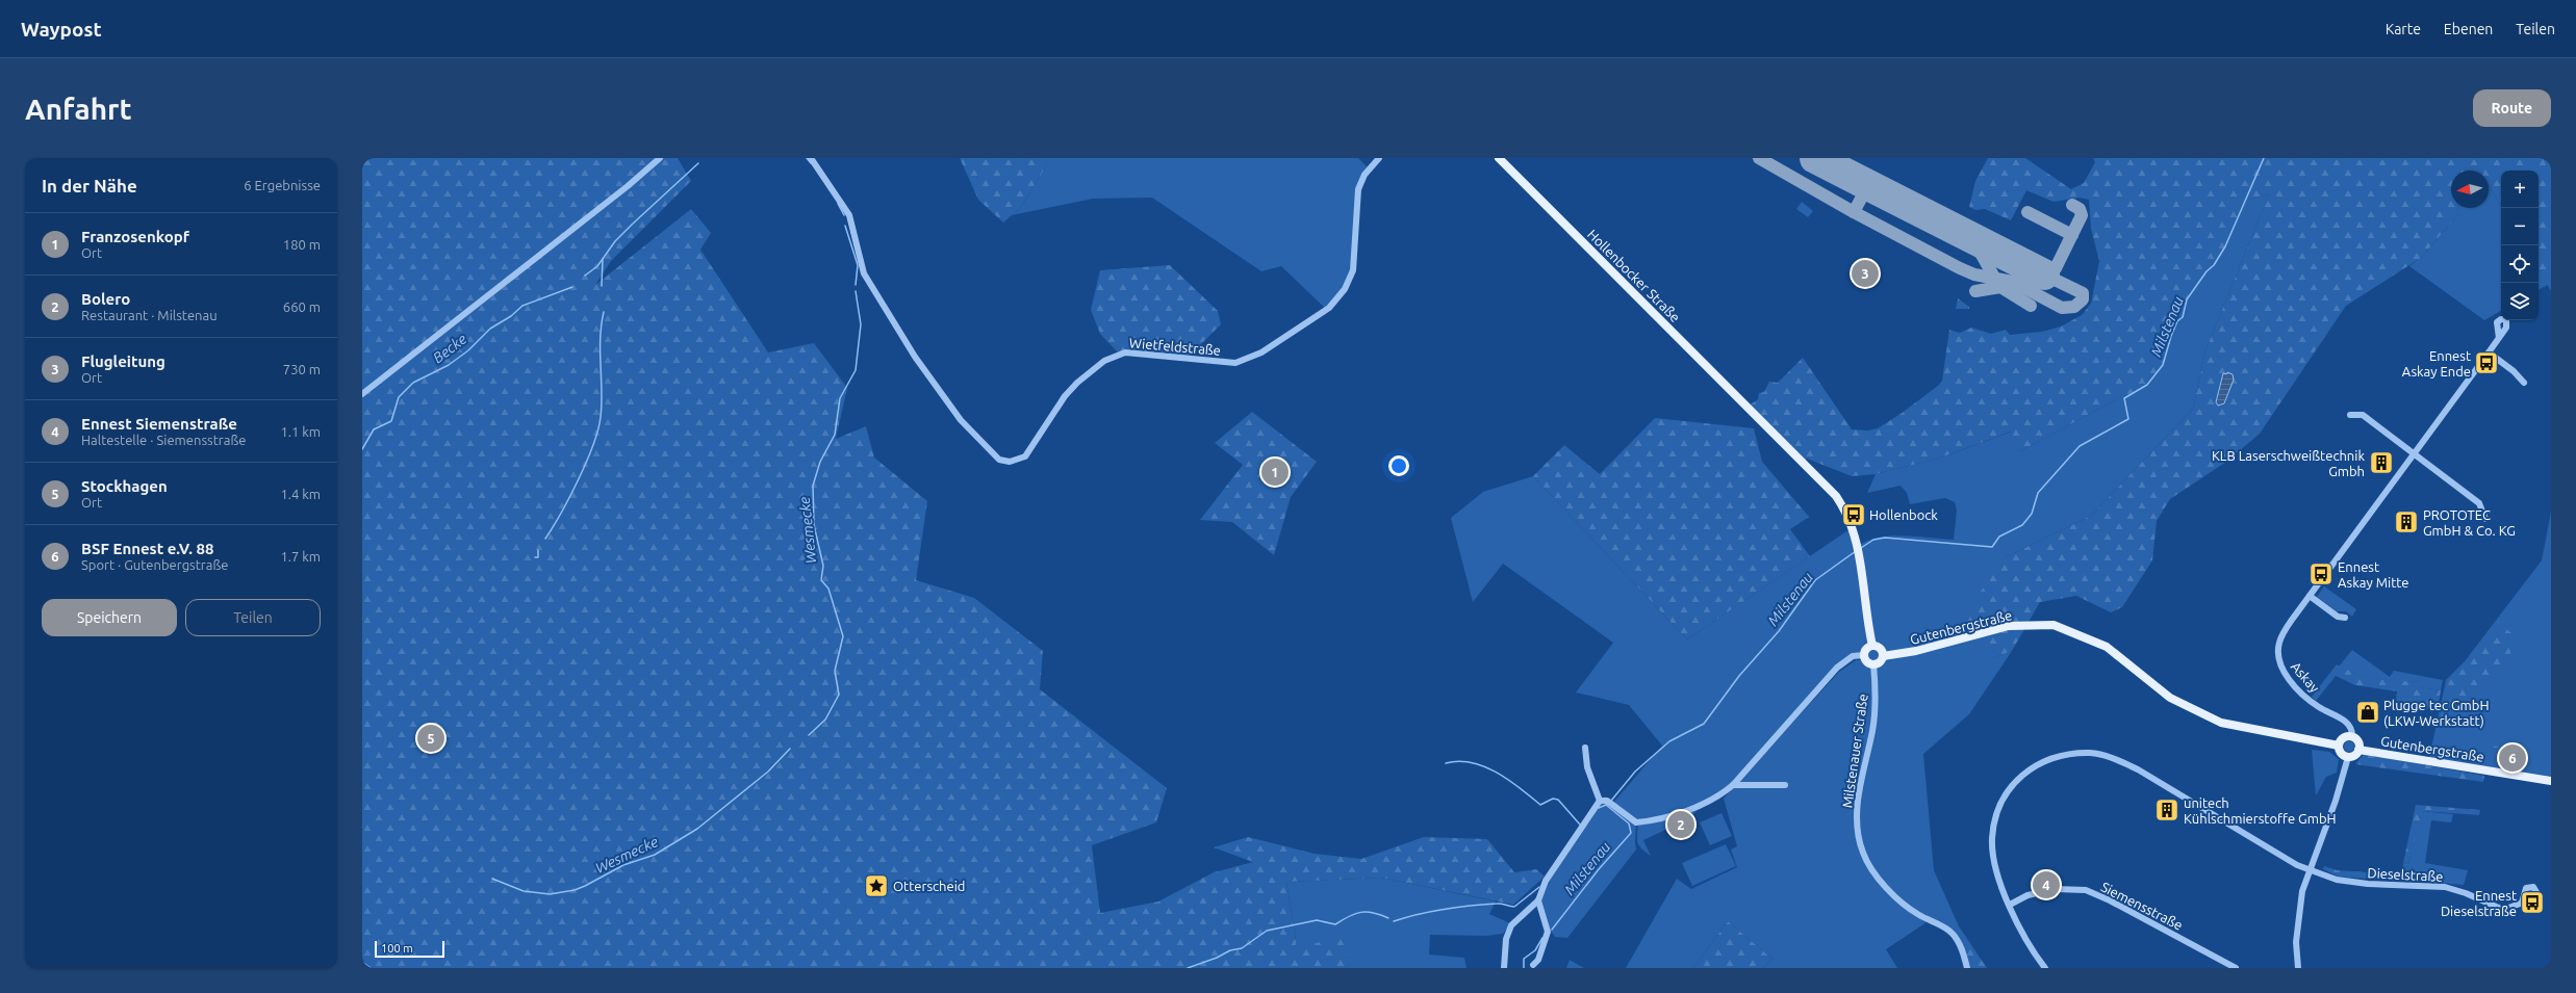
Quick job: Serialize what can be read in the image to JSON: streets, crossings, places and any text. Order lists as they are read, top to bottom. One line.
{"streets":{"main road":["Hollenbocker Straße","Gutenbergstraße"],"street":["Wietfeldstraße","Askay","Milstenauer Straße","Dieselstraße","Siemensstraße"]},"crossings":[["Hollenbocker Straße","Gutenbergstraße"],["Hollenbocker Straße","Milstenauer Straße"],["Gutenbergstraße","Askay"],["Gutenbergstraße","Milstenauer Straße"],["Dieselstraße","Siemensstraße"]],"water":["Milstenau","Becke","Wesmecke"],"places":{"bus stop":["Ennest Askay Ende","Hollenbock","Ennest Askay Mitte","Ennest Dieselstraße"],"building":["KLB Laserschweißtechnik Gmbh","PROTOTEC GmbH & Co. KG","unitech Kühlschmierstoffe GmbH"],"shop":["Plugge tec GmbH (LKW-Werkstatt)"],"place":["Otterscheid"]},"scale_bar":"100 m","north":"left","page":{"header":"Waypost","nav":["Karte","Ebenen","Teilen"],"buttons":["Route",["Speichern","Teilen"]],"title":"Anfahrt","heading":["In der Nähe","6 Ergebnisse"],"map_buttons":["+","−"],"list":[{"mark":"1","name":"Franzosenkopf","note":"Ort","value":"180 m"},{"mark":"2","name":"Bolero","note":"Restaurant · Milstenau","value":"660 m"},{"mark":"3","name":"Flugleitung","note":"Ort","value":"730 m"},{"mark":"4","name":"Ennest Siemenstraße","note":"Haltestelle · Siemensstraße","value":"1.1 km"},{"mark":"5","name":"Stockhagen","note":"Ort","value":"1.4 km"},{"mark":"6","name":"BSF Ennest e.V. 88","note":"Sport · Gutenbergstraße","value":"1.7 km"}],"pins":["3","1","5","6","2","4"],"scale":"100 m"}}
